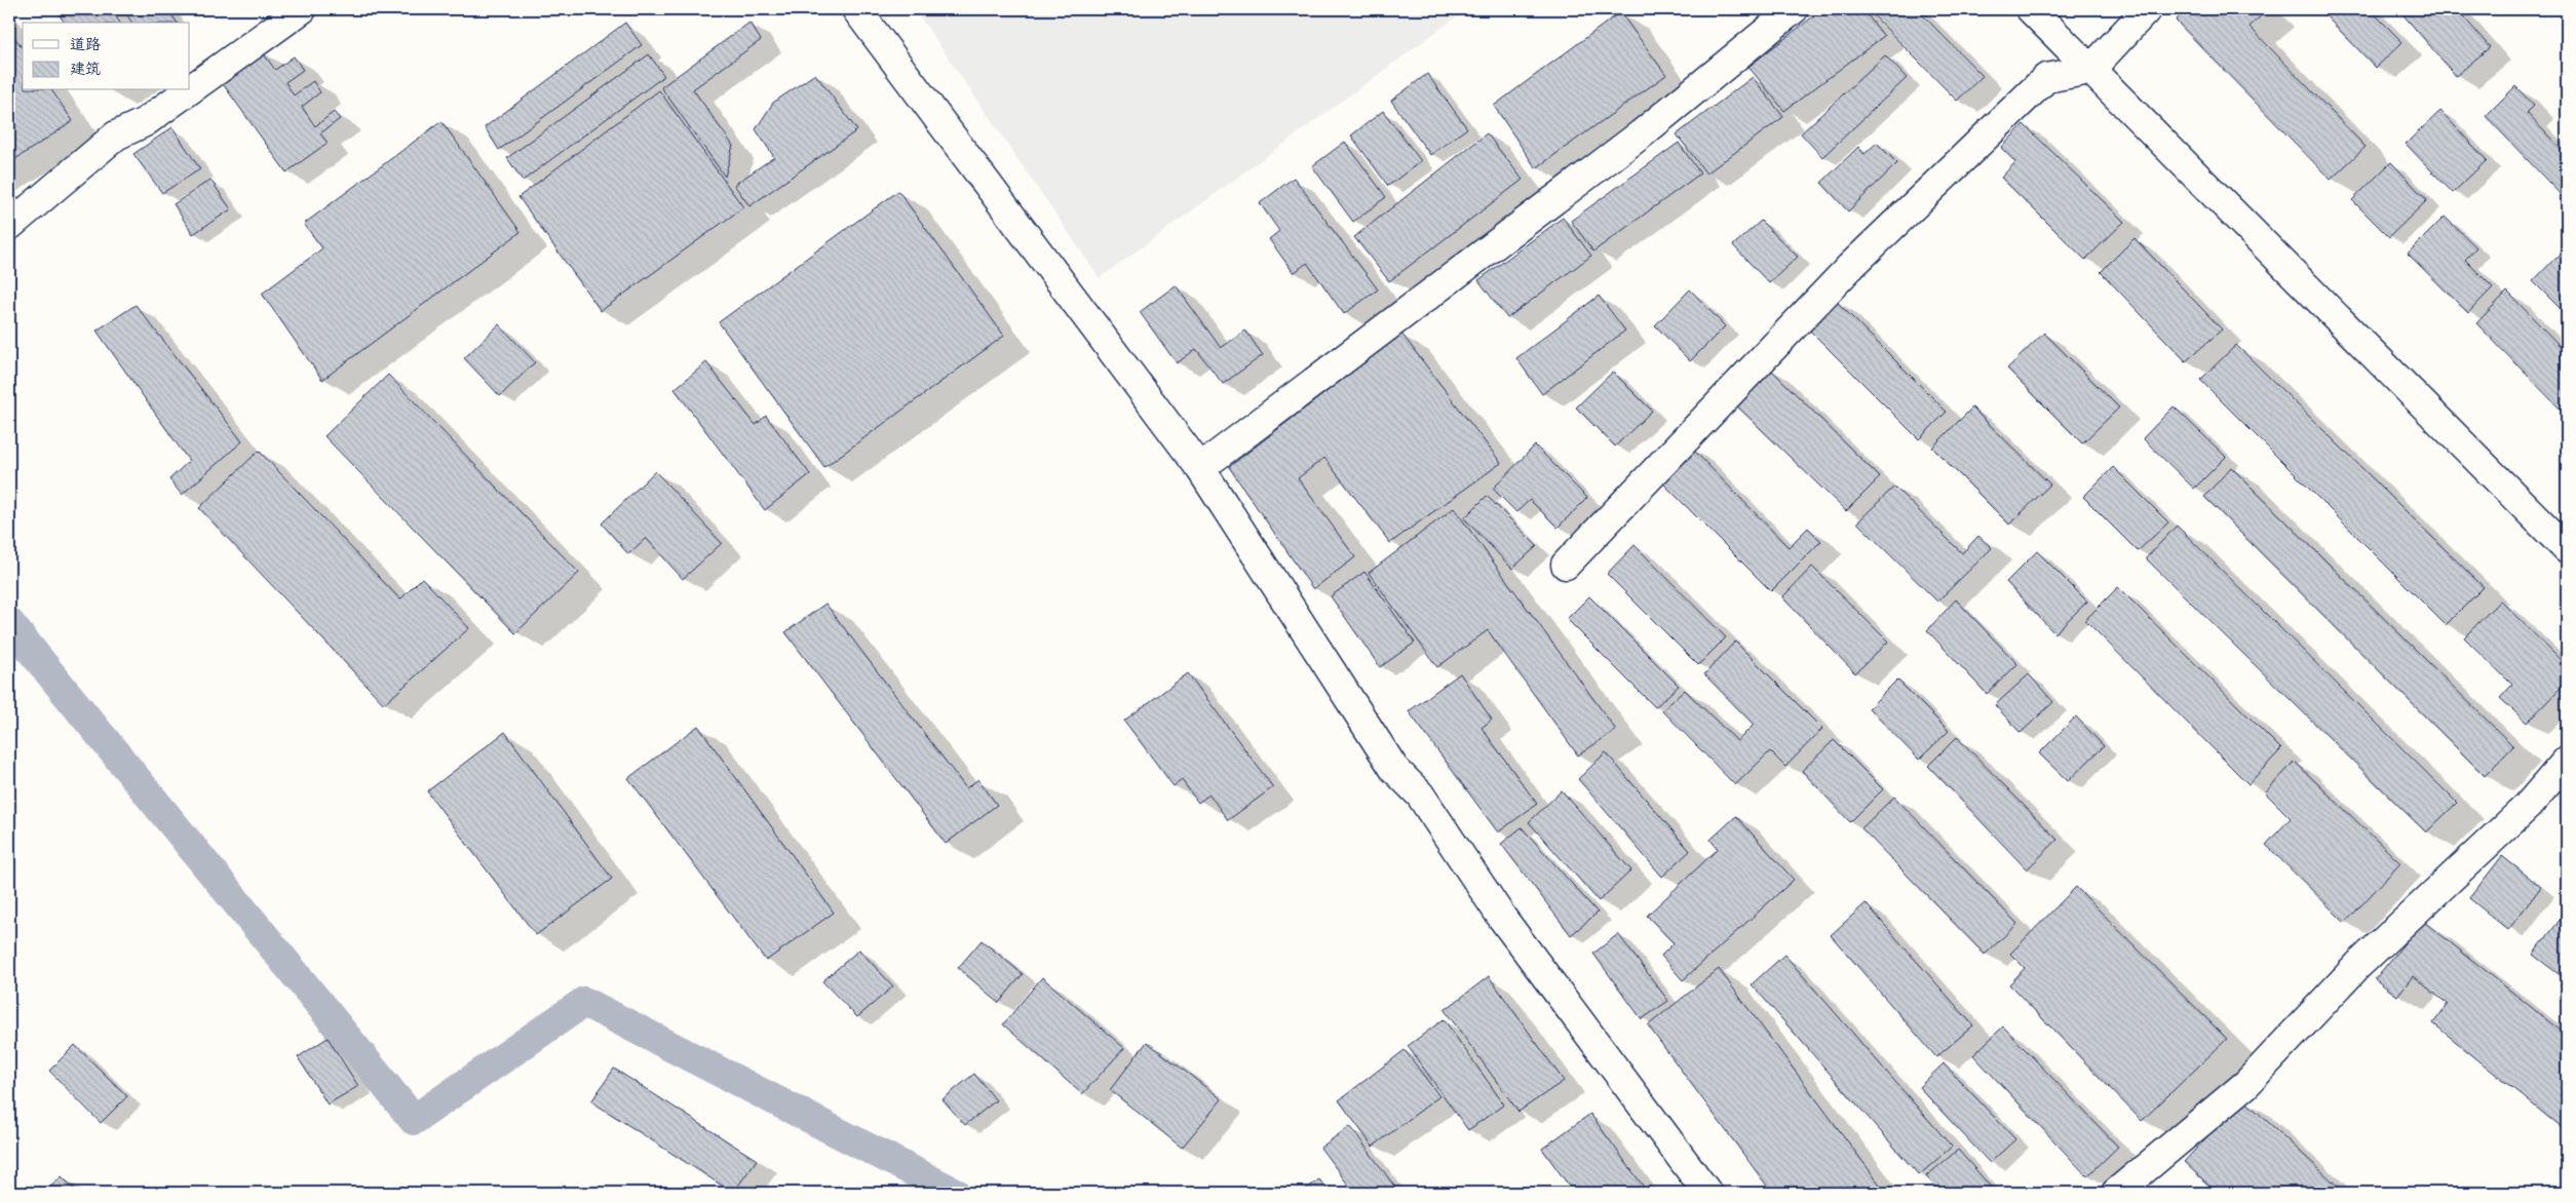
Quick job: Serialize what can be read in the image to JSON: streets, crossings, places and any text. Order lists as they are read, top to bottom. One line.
{"legend":["道路","建筑"]}
